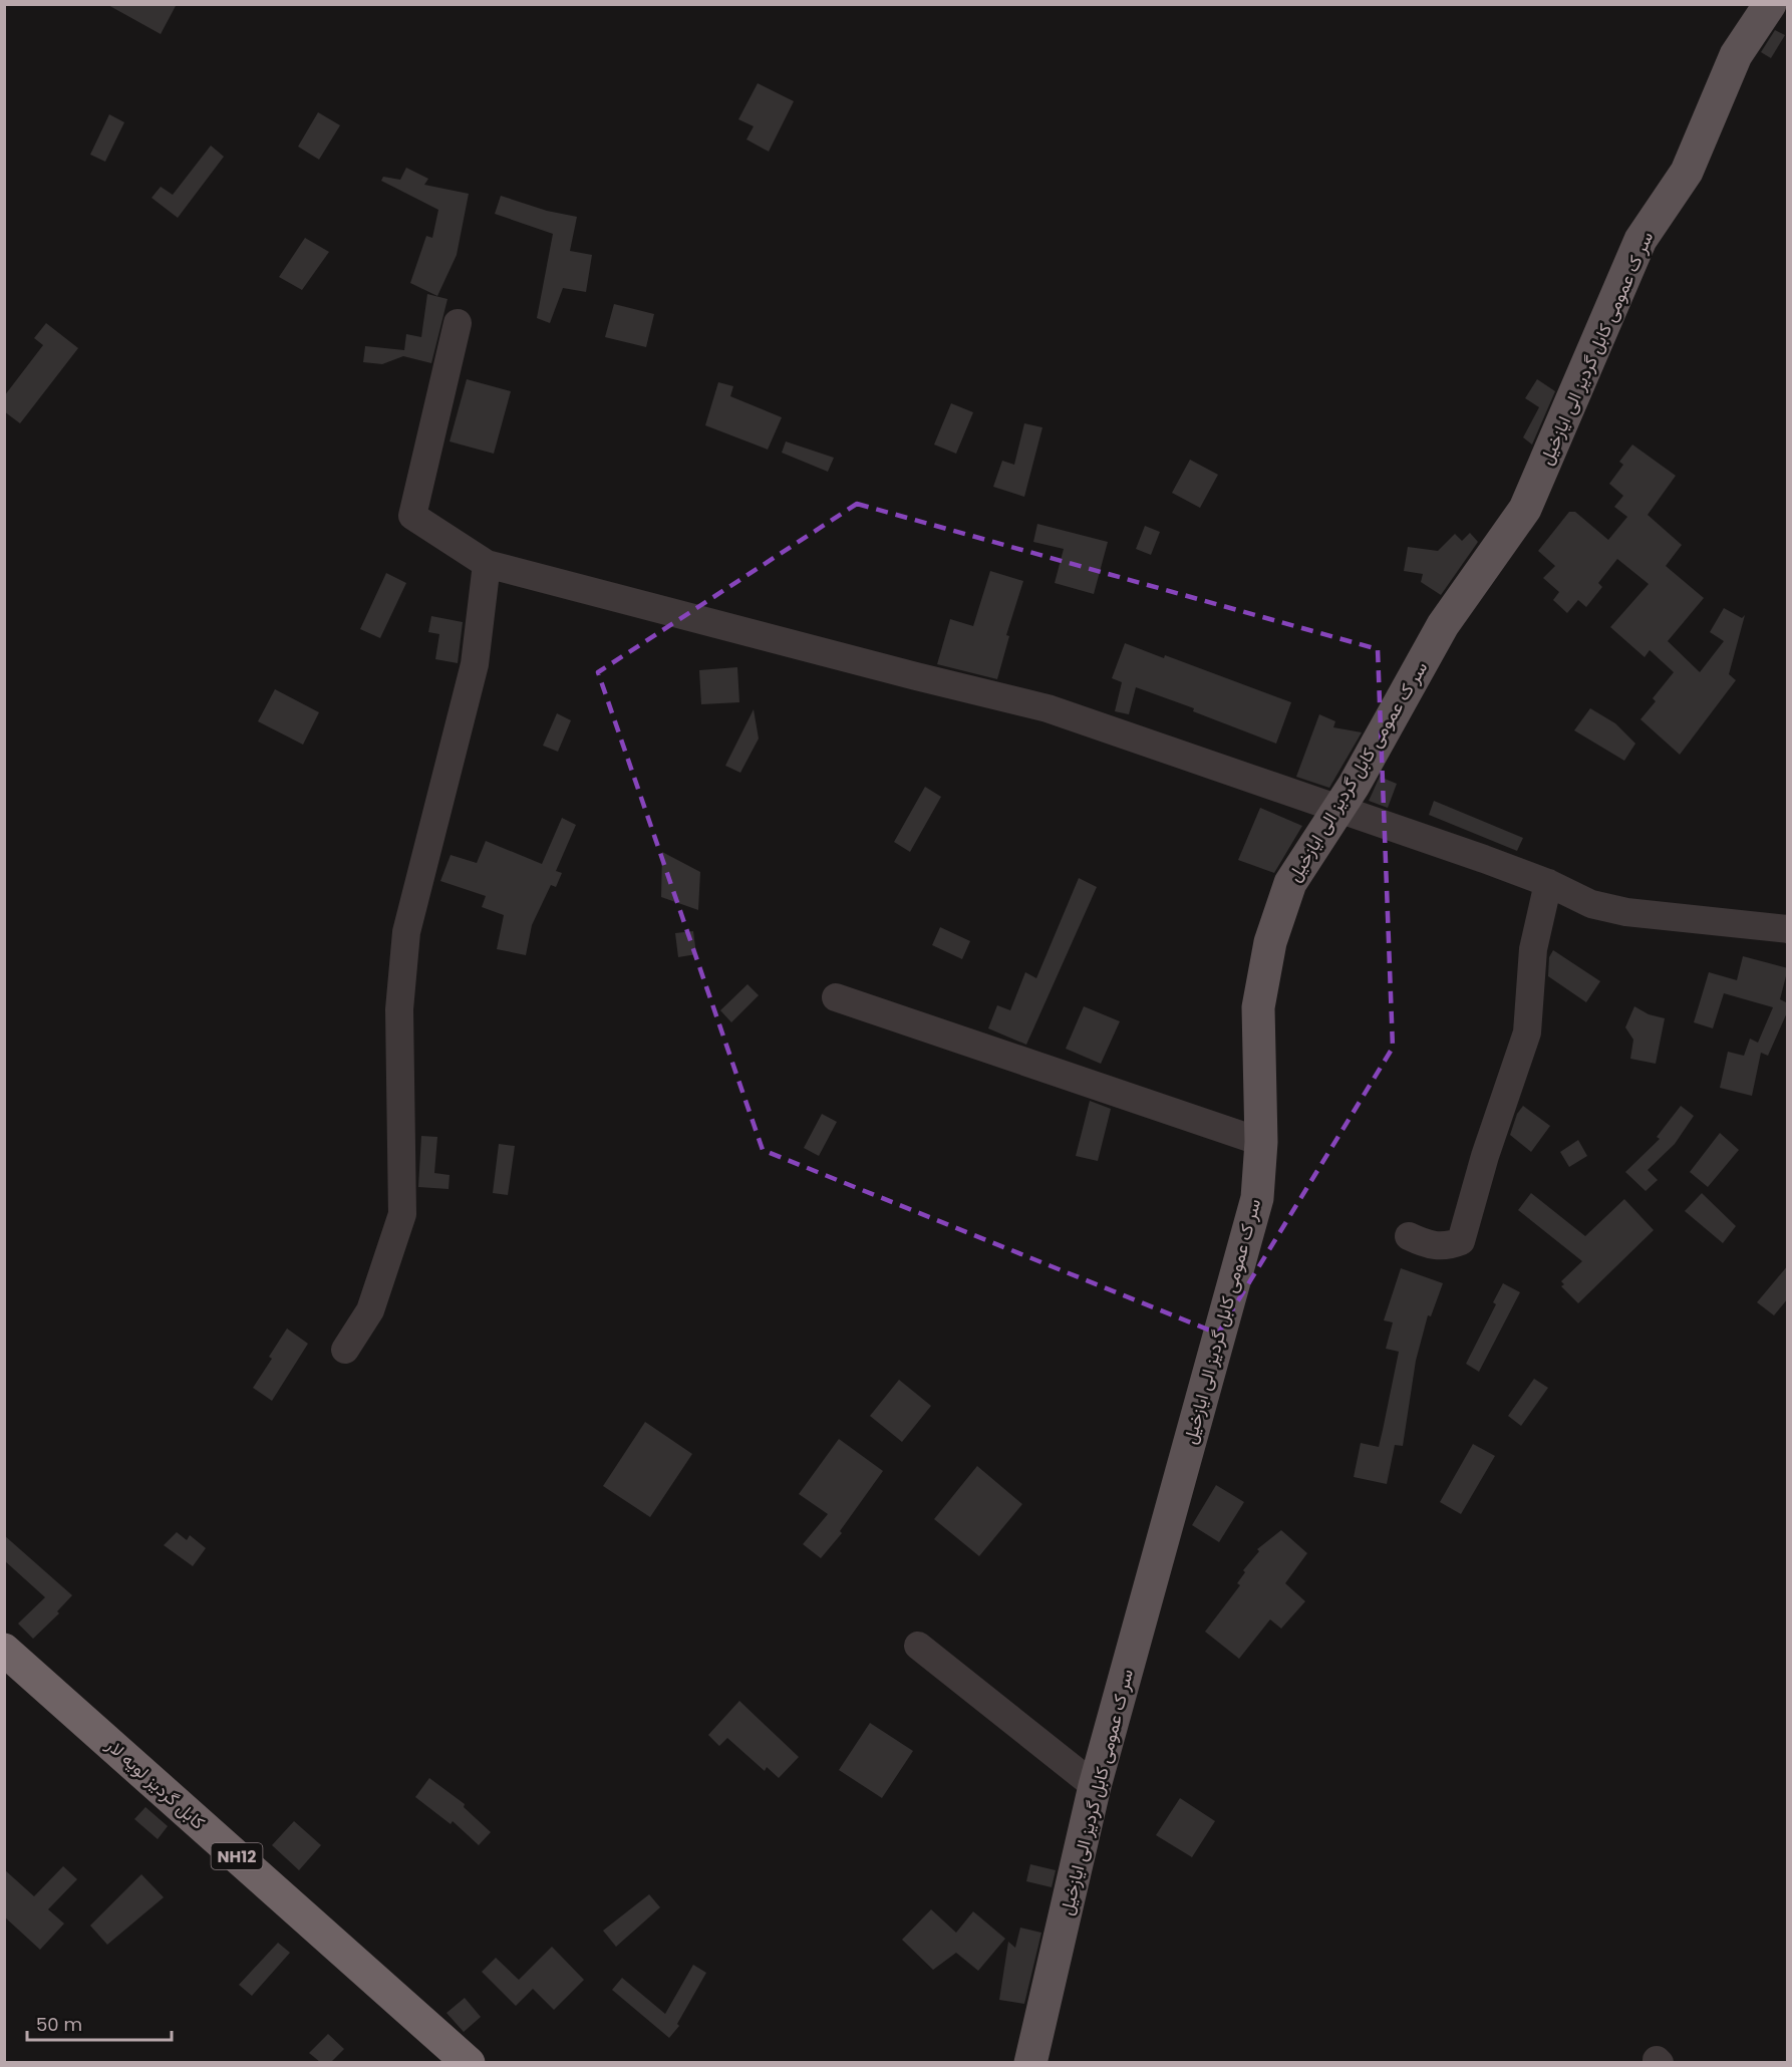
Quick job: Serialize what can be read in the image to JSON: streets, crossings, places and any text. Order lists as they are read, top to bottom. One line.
{"streets":{"highway":["کابل گردیز لویه لار","NH12"],"main road":["سر ک عمومی کابل گردیز الی ایازخیل"]},"scale_bar":"50 m"}
